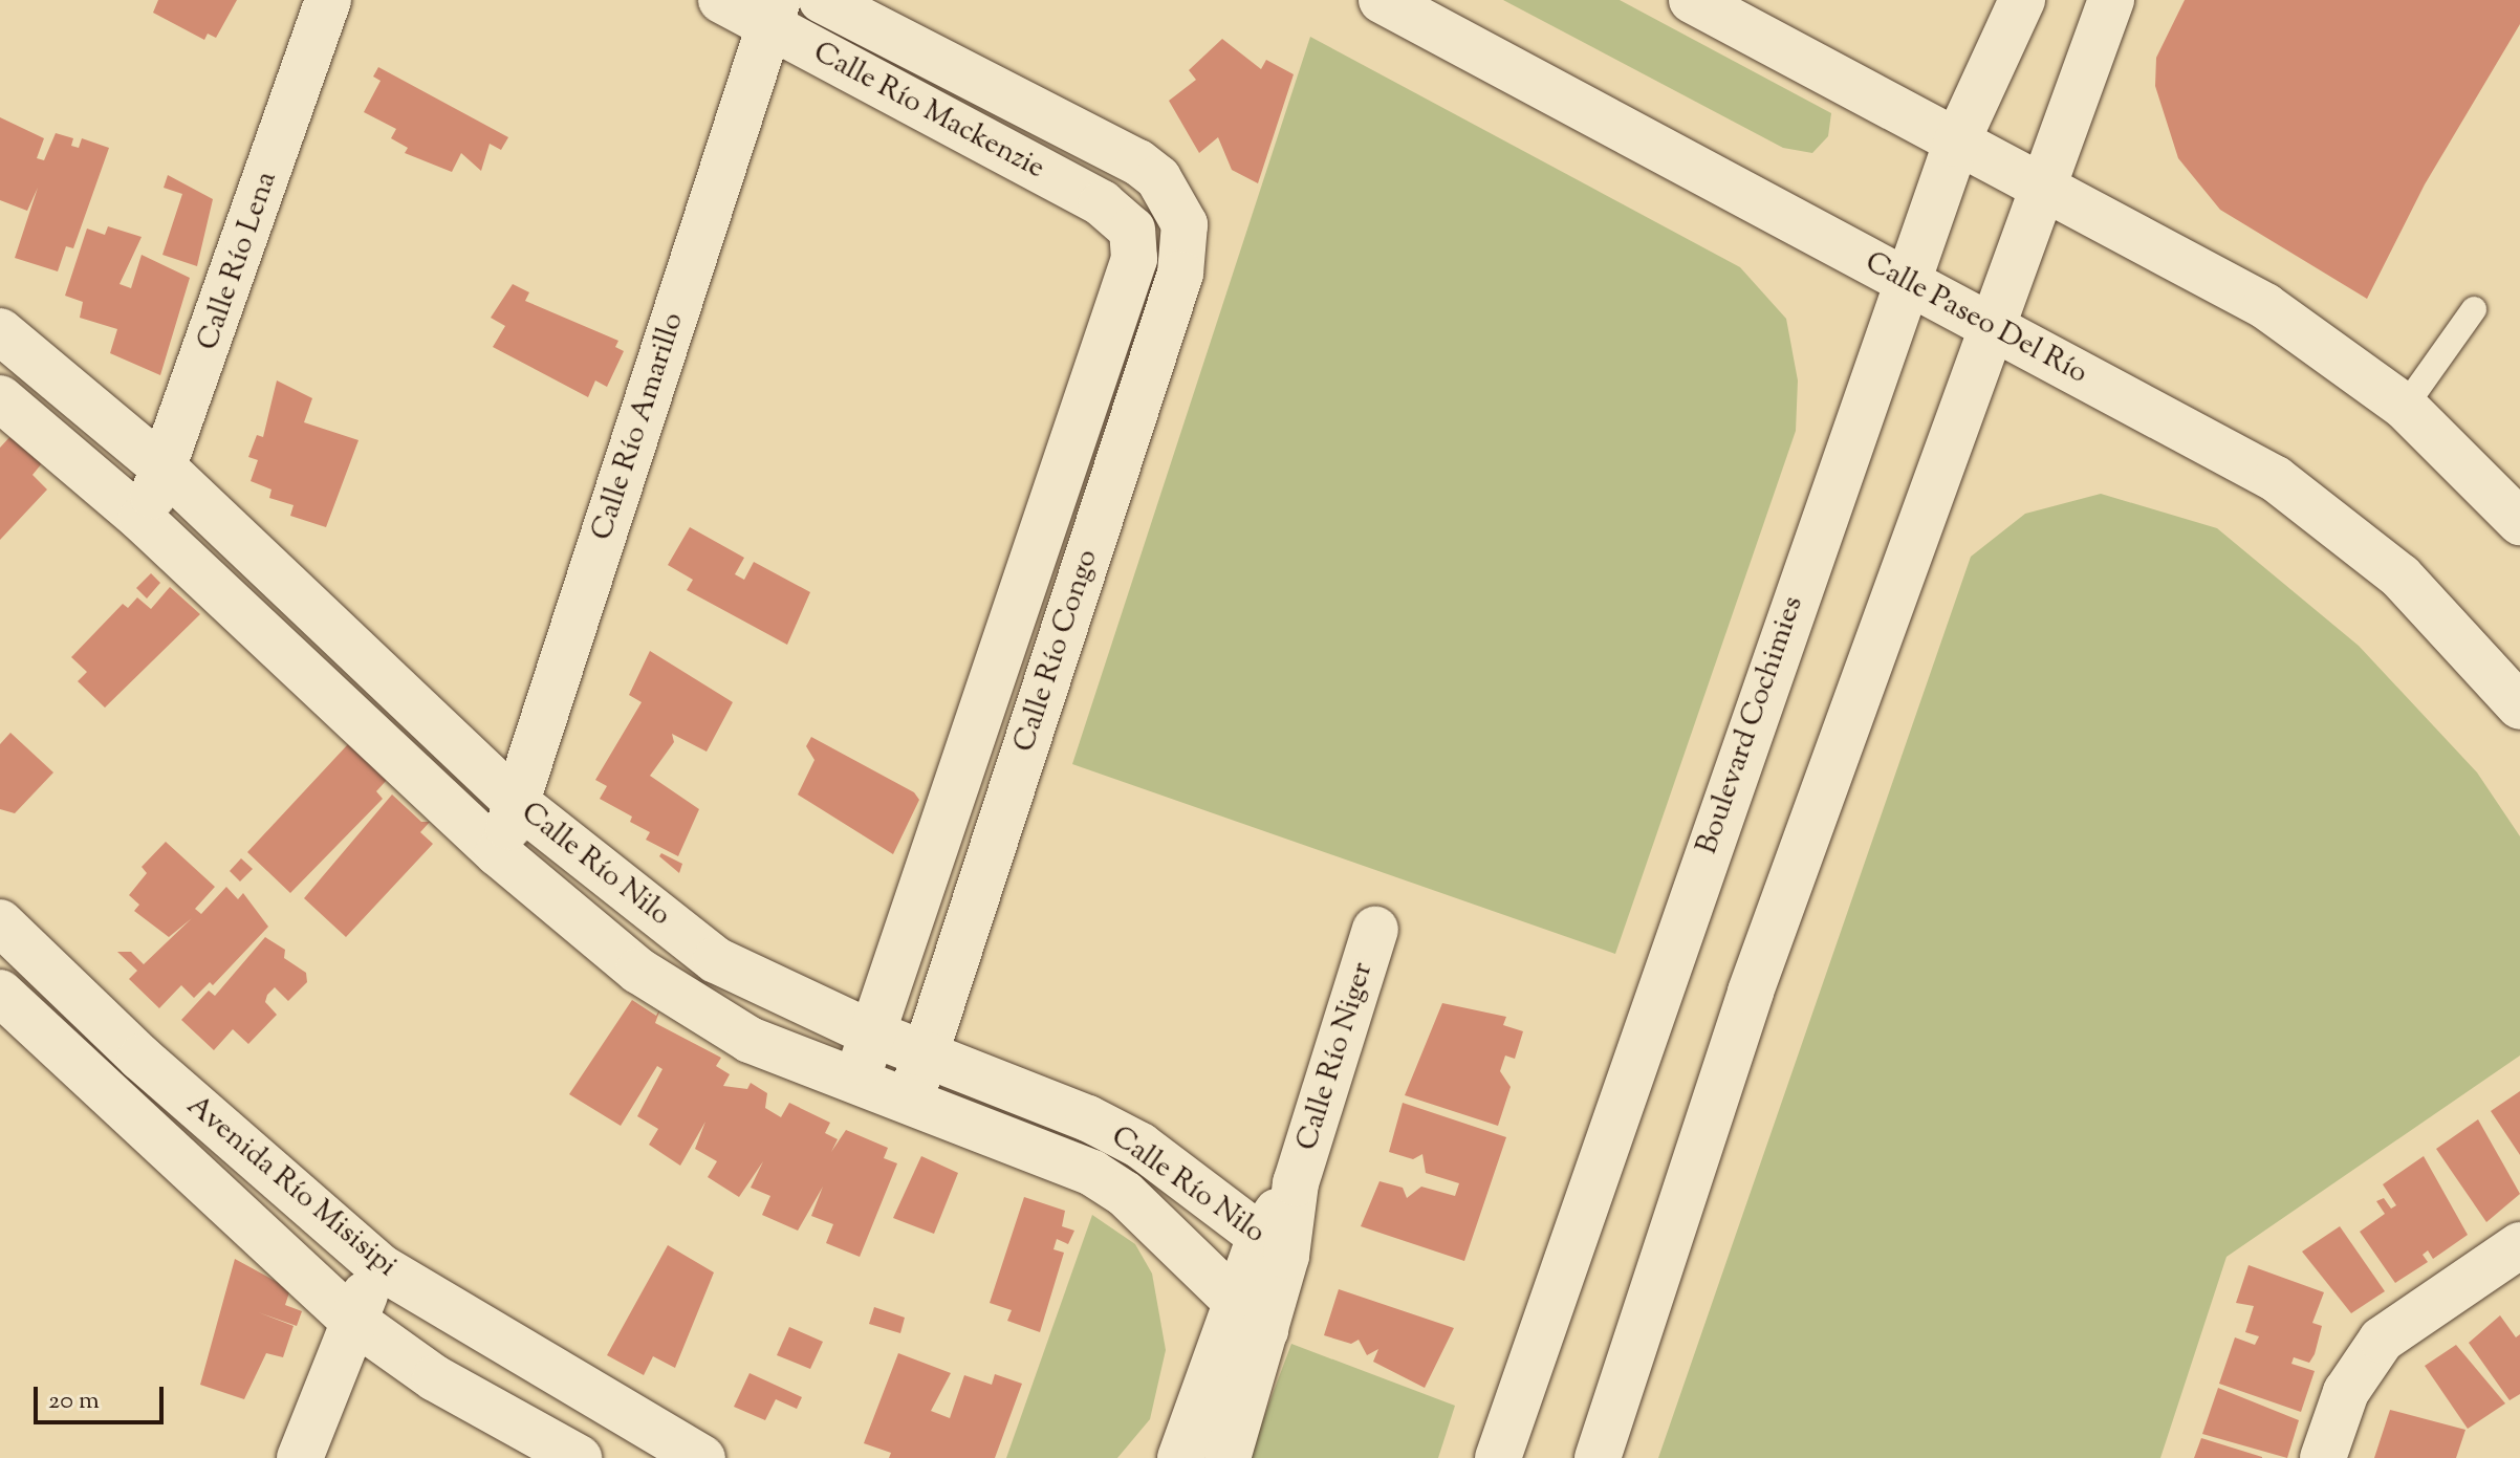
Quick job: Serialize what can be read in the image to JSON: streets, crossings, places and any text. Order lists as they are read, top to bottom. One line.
{"streets":{"street":["Calle Río Mackenzie","Calle Río Lena","Calle Paseo Del Río","Calle Río Amarillo","Calle Río Congo","Boulevard Cochimies","Calle Río Nilo","Calle Río Niger","Avenida Río Misisipi"]},"crossings":[["Calle Río Mackenzie","Calle Río Amarillo"],["Calle Río Mackenzie","Calle Río Congo"],["Calle Río Lena","Calle Río Nilo"],["Calle Paseo Del Río","Boulevard Cochimies"],["Calle Río Amarillo","Calle Río Nilo"],["Calle Río Congo","Calle Río Nilo"],["Calle Río Nilo","Calle Río Niger"]],"scale_bar":"20 m"}
